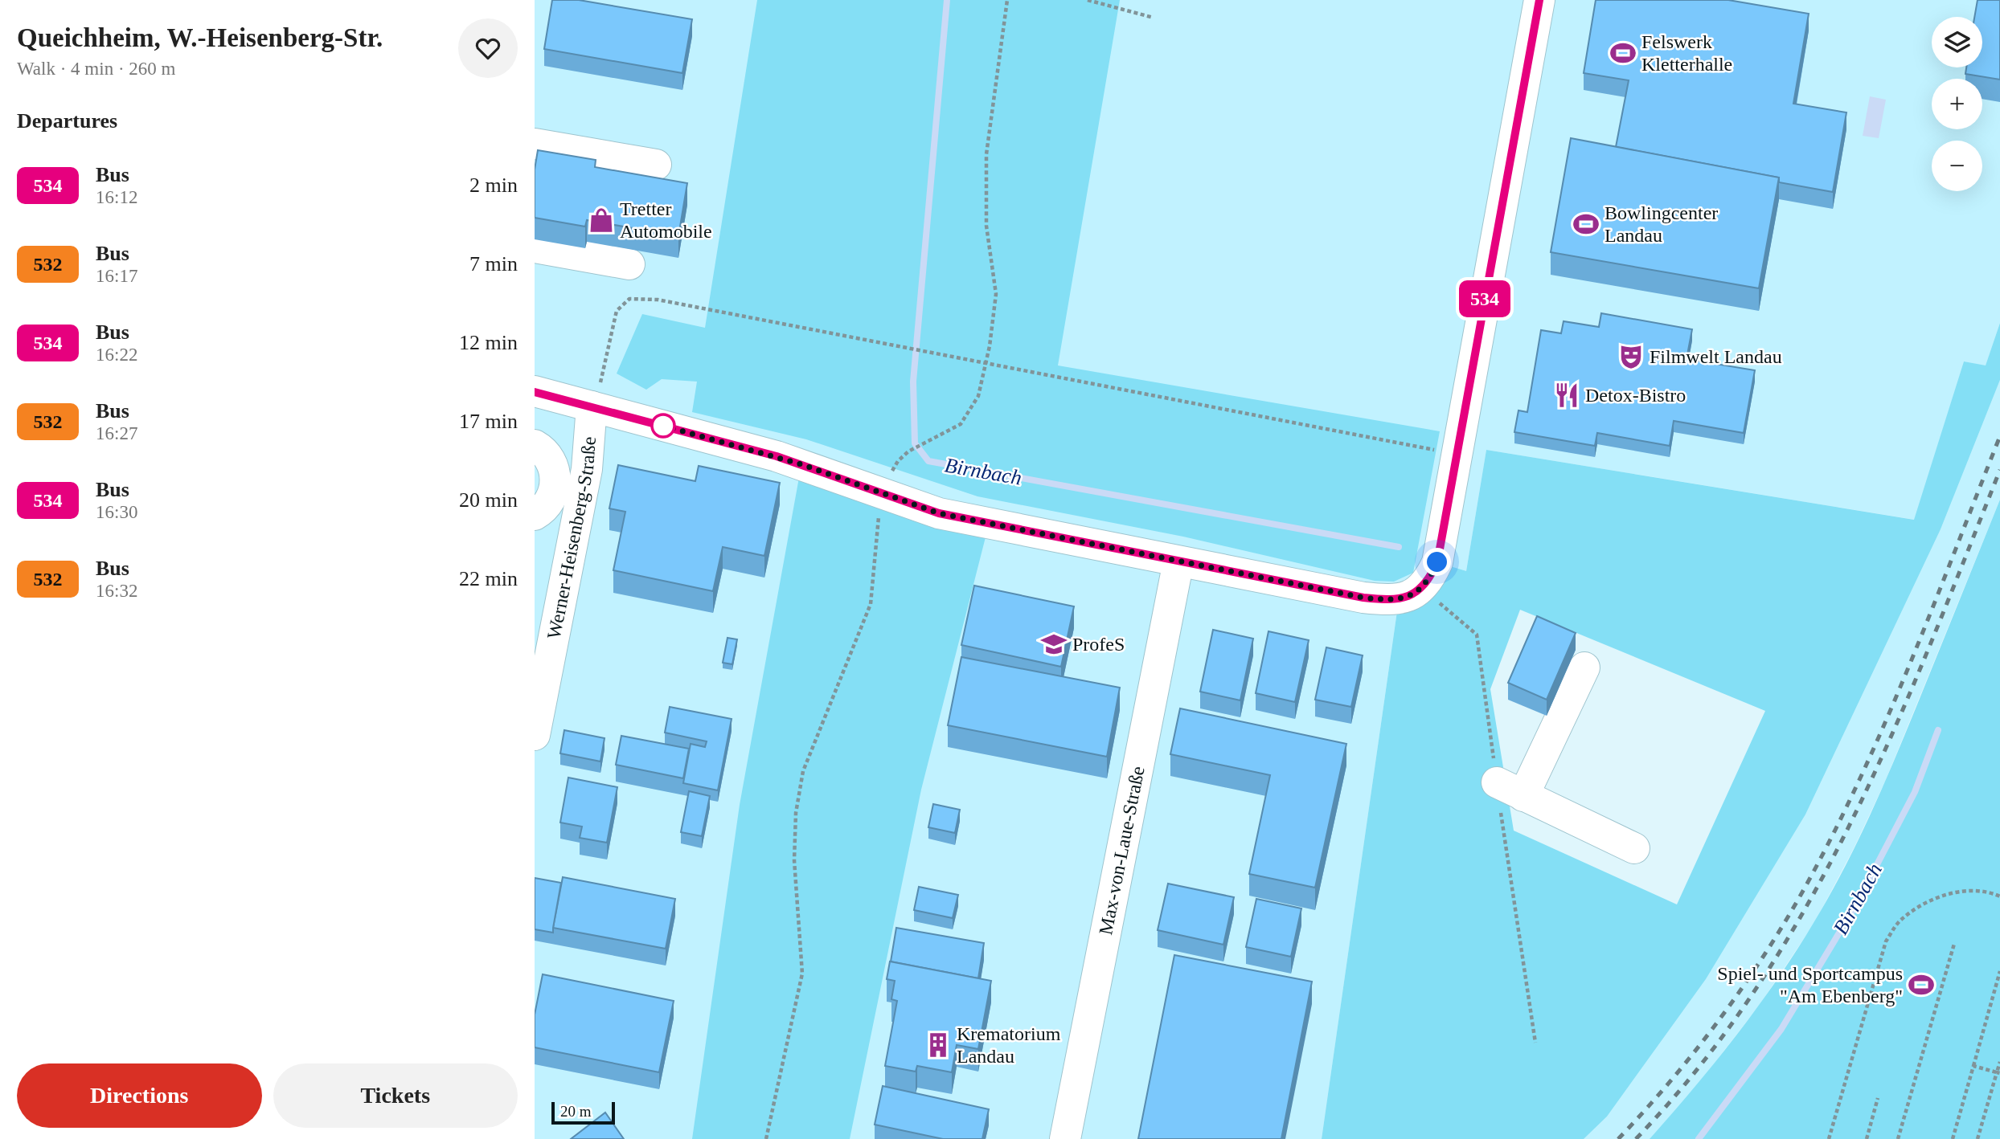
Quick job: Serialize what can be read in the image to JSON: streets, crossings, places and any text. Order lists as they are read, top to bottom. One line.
{"streets":{"street":["Werner-Heisenberg-Straße","Max-von-Laue-Straße"]},"water":["Birnbach"],"places":{"sports":["Felswerk Kletterhalle","Bowlingcenter Landau","Spiel- und Sportcampus \"Am Ebenberg\""],"shop":["Tretter Automobile"],"theatre":["Filmwelt Landau"],"restaurant":["Detox-Bistro"],"school or university":["ProfeS"],"building":["Krematorium Landau"]},"lines":["bus line 534"],"scale_bar":"20 m","page":{"heading":[["Queichheim, W.-Heisenberg-Str.","Walk · 4 min · 260 m"],"Departures"],"on_map":"534","map_buttons":["+","−"],"list":[{"mark":"534","name":"Bus","note":"16:12","value":"2 min"},{"mark":"532","name":"Bus","note":"16:17","value":"7 min"},{"mark":"534","name":"Bus","note":"16:22","value":"12 min"},{"mark":"532","name":"Bus","note":"16:27","value":"17 min"},{"mark":"534","name":"Bus","note":"16:30","value":"20 min"},{"mark":"532","name":"Bus","note":"16:32","value":"22 min"}],"buttons":["Directions","Tickets"],"scale":"20 m"}}
